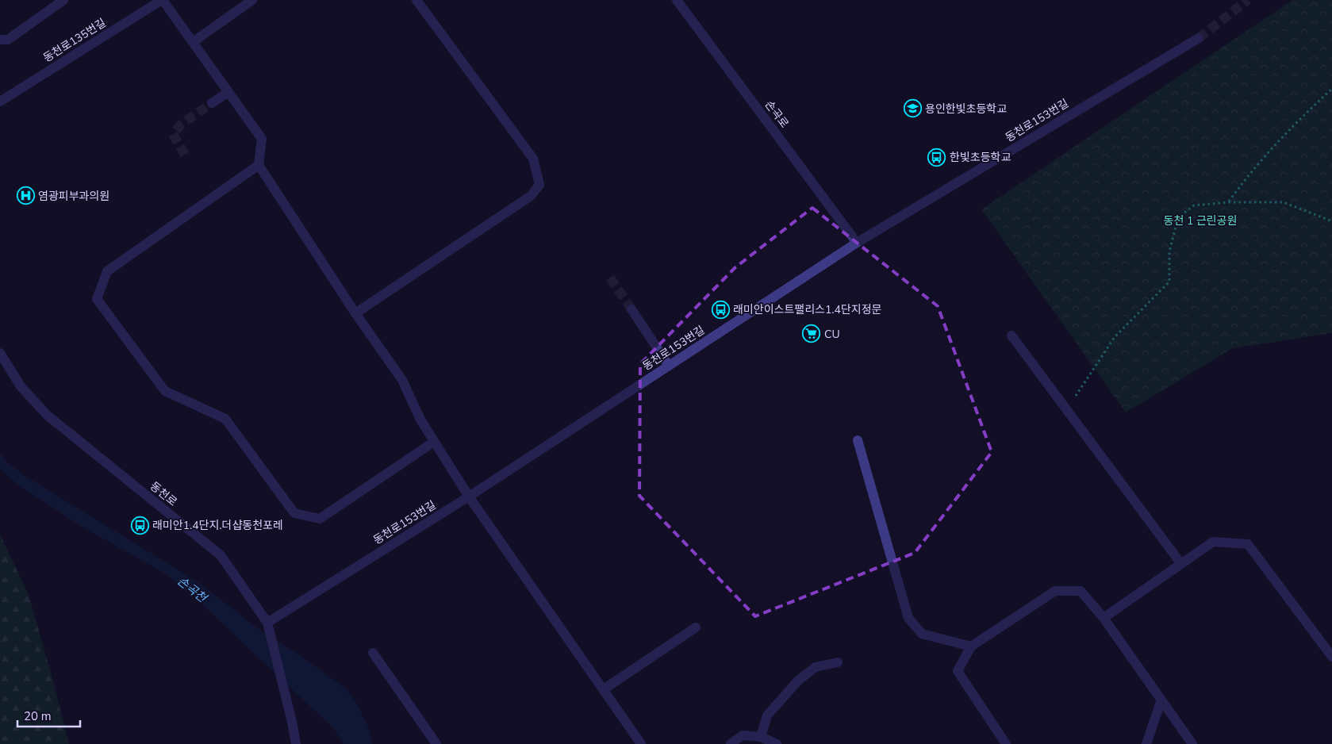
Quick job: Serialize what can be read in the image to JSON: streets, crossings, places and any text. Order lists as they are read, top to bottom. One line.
{"streets":{"street":["동천로135번길","손곡로","동천로153번길","동천로"]},"crossings":[["손곡로","동천로153번길"],["동천로153번길","동천로"]],"water":["손곡천"],"parks":["동천 1 근린공원"],"places":{"school or university":["용인한빛초등학교"],"bus stop":["한빛초등학교","래미안이스트팰리스1.4단지정문","래미안1.4단지.더샵동천포레"],"hospital":["염광피부과의원"],"supermarket":["CU"]},"scale_bar":"20 m"}
